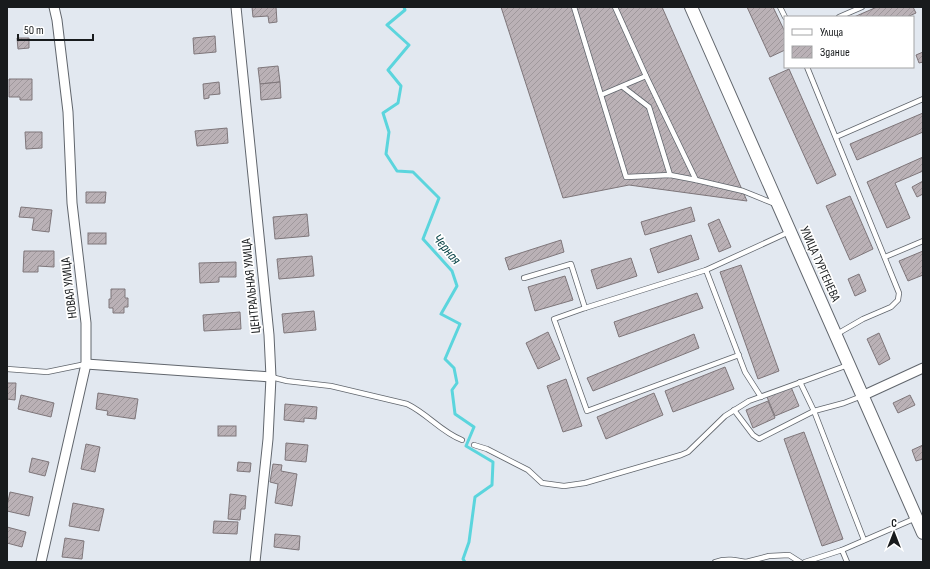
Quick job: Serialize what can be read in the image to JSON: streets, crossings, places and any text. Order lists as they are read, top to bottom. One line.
{"streets":{"street":["УЛИЦА ТУРГЕНЕВА","ЦЕНТРАЛЬНАЯ УЛИЦА","НОВАЯ УЛИЦА"]},"water":["Черная"],"legend":["Улица","Здание"],"scale_bar":"50 m","north":"top"}
